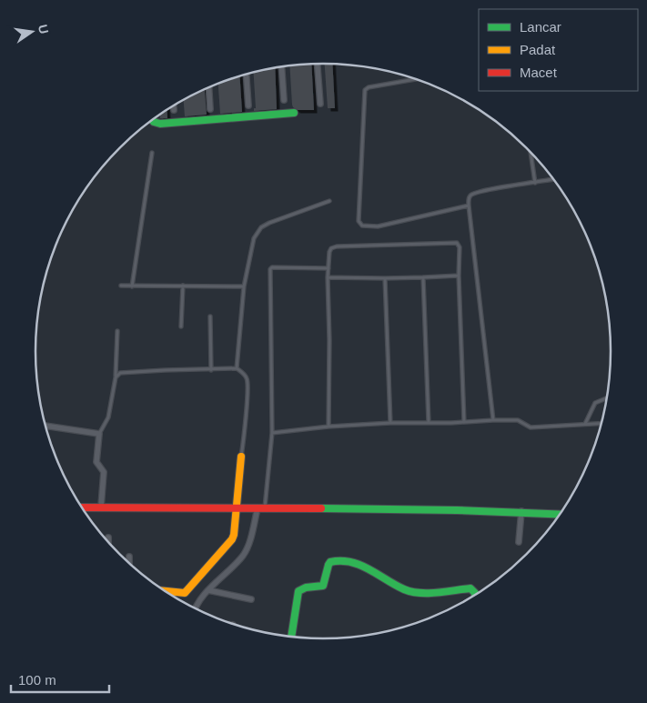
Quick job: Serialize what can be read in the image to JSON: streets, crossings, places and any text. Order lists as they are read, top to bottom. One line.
{"legend":["Lancar","Padat","Macet"],"scale_bar":"100 m","north":"right"}
